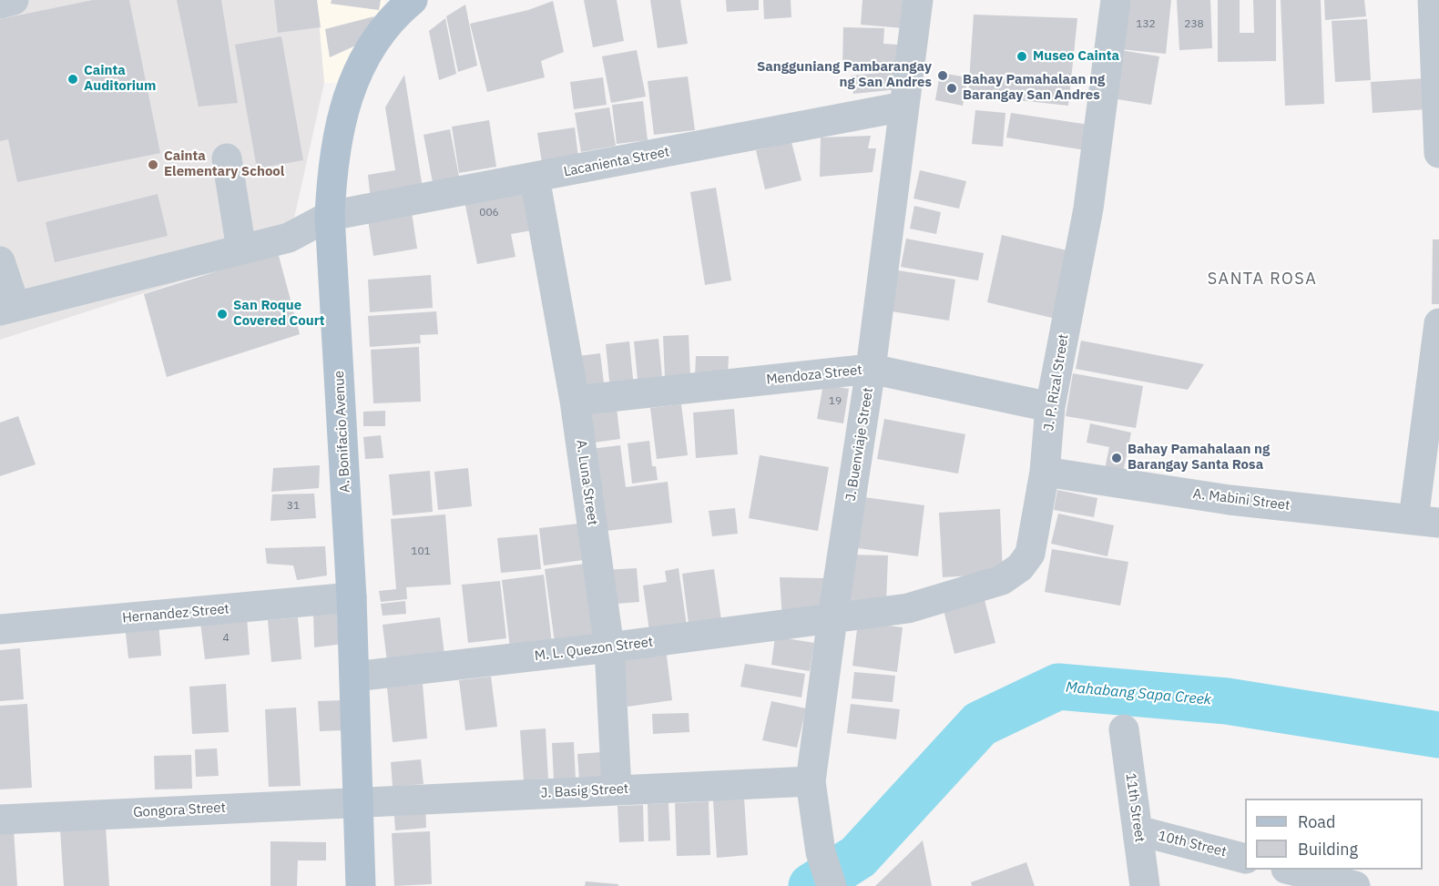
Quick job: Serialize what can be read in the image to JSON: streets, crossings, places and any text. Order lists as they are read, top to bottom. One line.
{"streets":{"main road":["A. Bonifacio Avenue"],"street":["Lacanienta Street","Mendoza Street","J. P. Rizal Street","J. Buenviaje Street","A. Luna Street","A. Mabini Street","Hernandez Street","M. L. Quezon Street","J. Basig Street","11th Street","Gongora Street","10th Street"]},"crossings":[["Lacanienta Street","A. Bonifacio Avenue"],["Lacanienta Street","J. Buenviaje Street"],["Lacanienta Street","A. Luna Street"],["Mendoza Street","J. P. Rizal Street"],["Mendoza Street","J. Buenviaje Street"],["Mendoza Street","A. Luna Street"],["J. P. Rizal Street","J. Buenviaje Street"],["J. P. Rizal Street","A. Mabini Street"],["J. P. Rizal Street","M. L. Quezon Street"],["A. Bonifacio Avenue","Hernandez Street"],["A. Bonifacio Avenue","M. L. Quezon Street"],["A. Bonifacio Avenue","J. Basig Street"],["A. Bonifacio Avenue","Gongora Street"],["J. Buenviaje Street","M. L. Quezon Street"],["J. Buenviaje Street","J. Basig Street"],["A. Luna Street","M. L. Quezon Street"],["A. Luna Street","J. Basig Street"],["J. Basig Street","Gongora Street"],["11th Street","10th Street"]],"districts":["SANTA ROSA"],"water":["Mahabang Sapa Creek"],"places":["Museo Cainta","Sangguniang Pambarangay ng San Andres","Cainta Auditorium","Bahay Pamahalaan ng Barangay San Andres","Cainta Elementary School","San Roque Covered Court","Bahay Pamahalaan ng Barangay Santa Rosa"],"house_numbers":["132","238","006","19","31","101","4"],"legend":["Road","Building"]}
